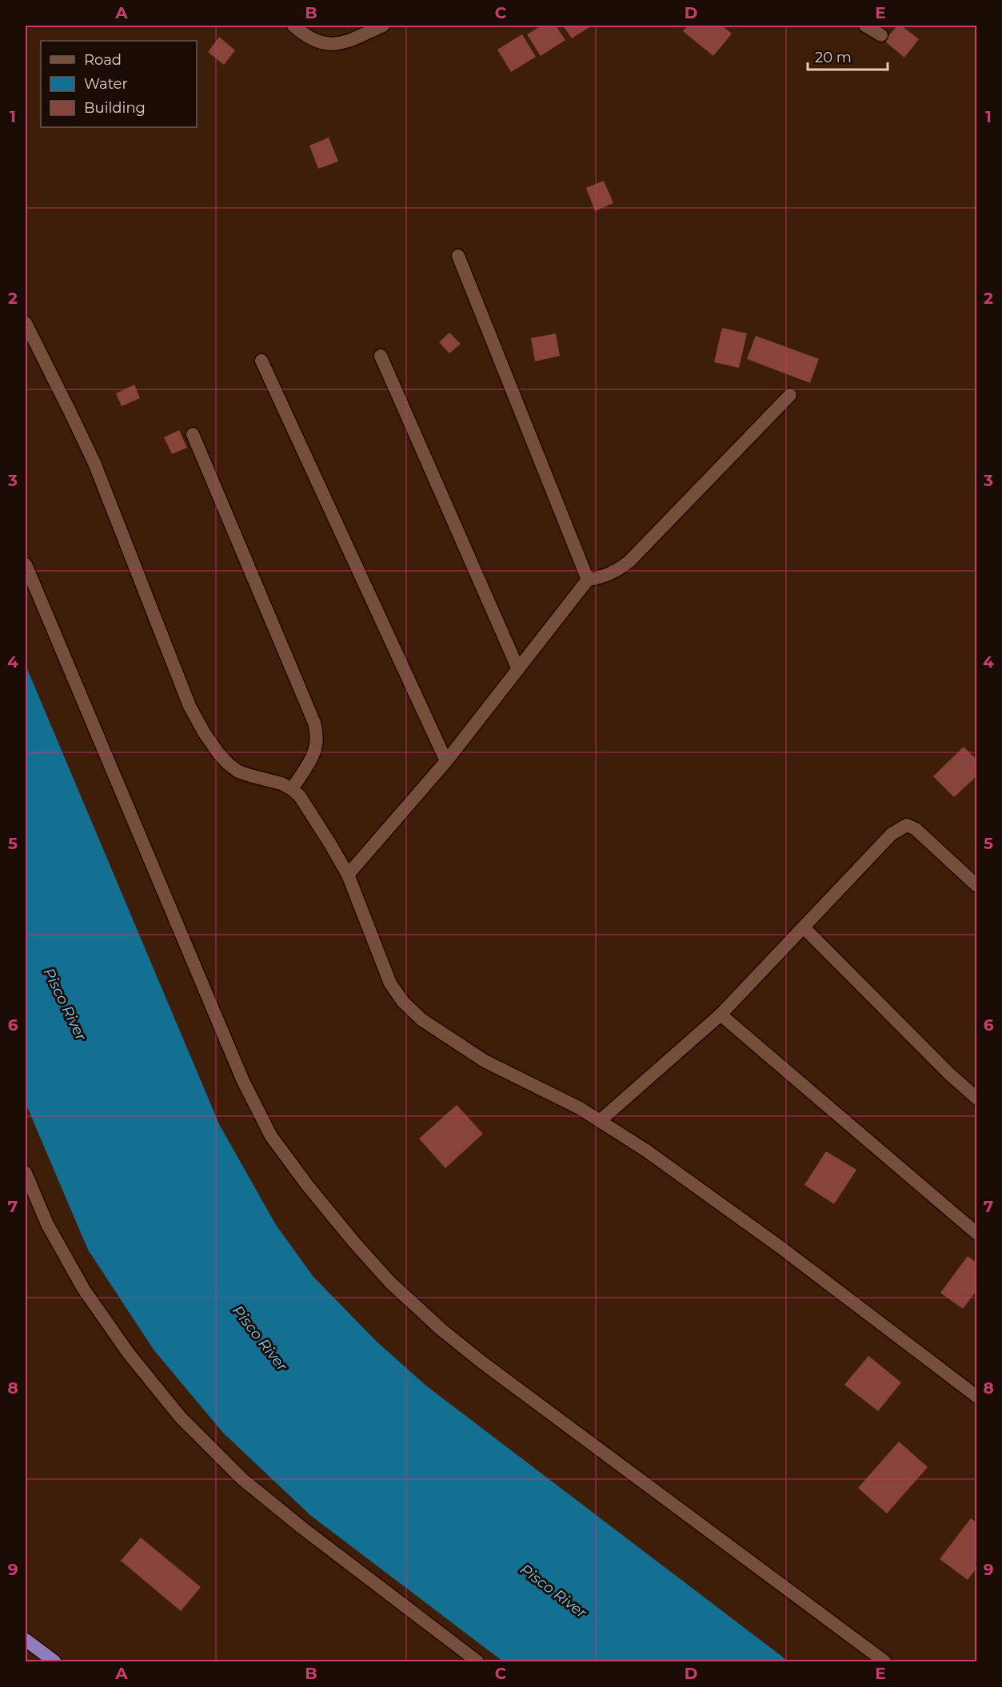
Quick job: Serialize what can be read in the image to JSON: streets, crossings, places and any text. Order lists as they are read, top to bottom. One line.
{"water":["Pisco River"],"legend":["Road","Water","Building"],"scale_bar":"20 m","grid":{"columns":["A","B","C","D","E"],"rows":["1","2","3","4","5","6","7","8","9"]}}
